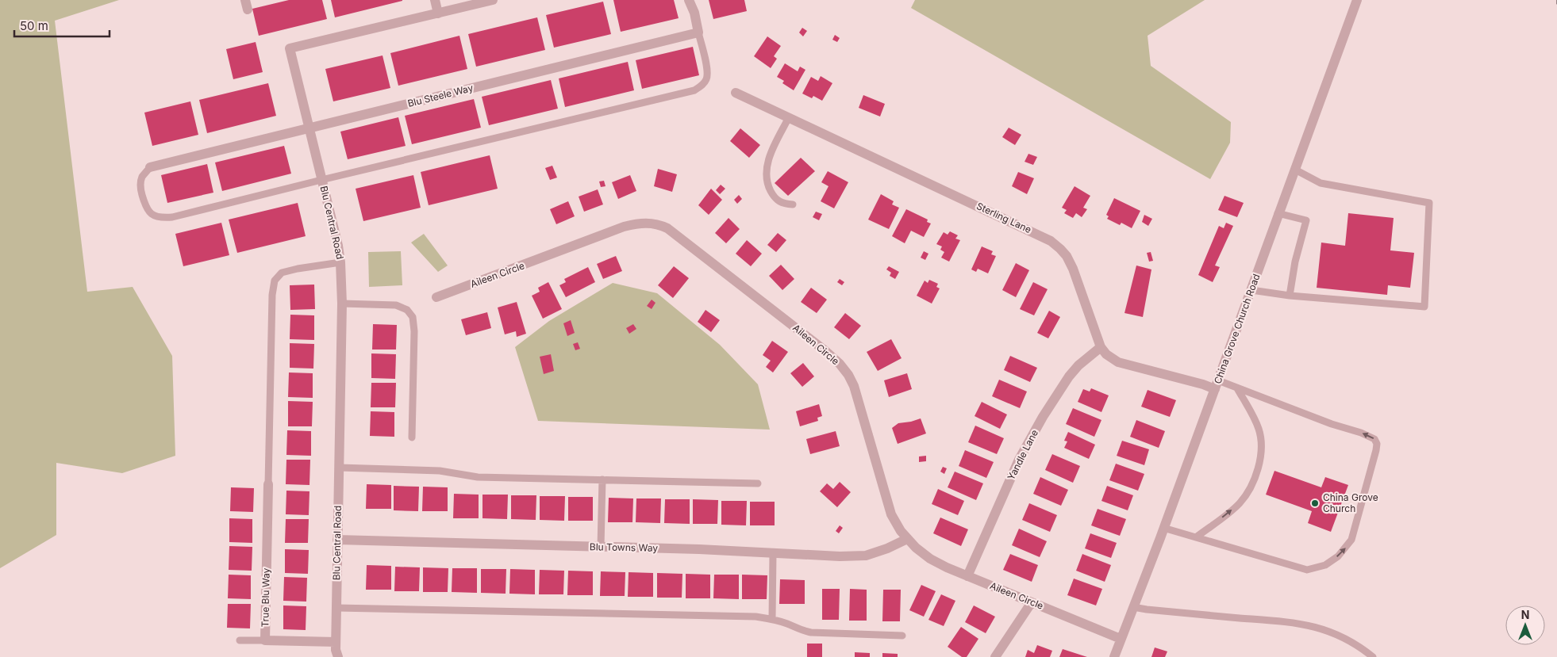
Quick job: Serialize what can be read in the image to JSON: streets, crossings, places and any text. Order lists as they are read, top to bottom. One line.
{"streets":{"street":["Blu Steele Way","Sterling Lane","Blu Central Road","Aileen Circle","China Grove Church Road","Yandle Lane","Blu Towns Way","True Blu Way"]},"crossings":[["Blu Steele Way","Blu Central Road"],["Sterling Lane","Yandle Lane"],["Blu Central Road","Blu Towns Way"],["Blu Central Road","True Blu Way"],["Aileen Circle","China Grove Church Road"],["Aileen Circle","Yandle Lane"],["Aileen Circle","Blu Towns Way"]],"places":["China Grove Church"],"scale_bar":"50 m","north":"top"}
